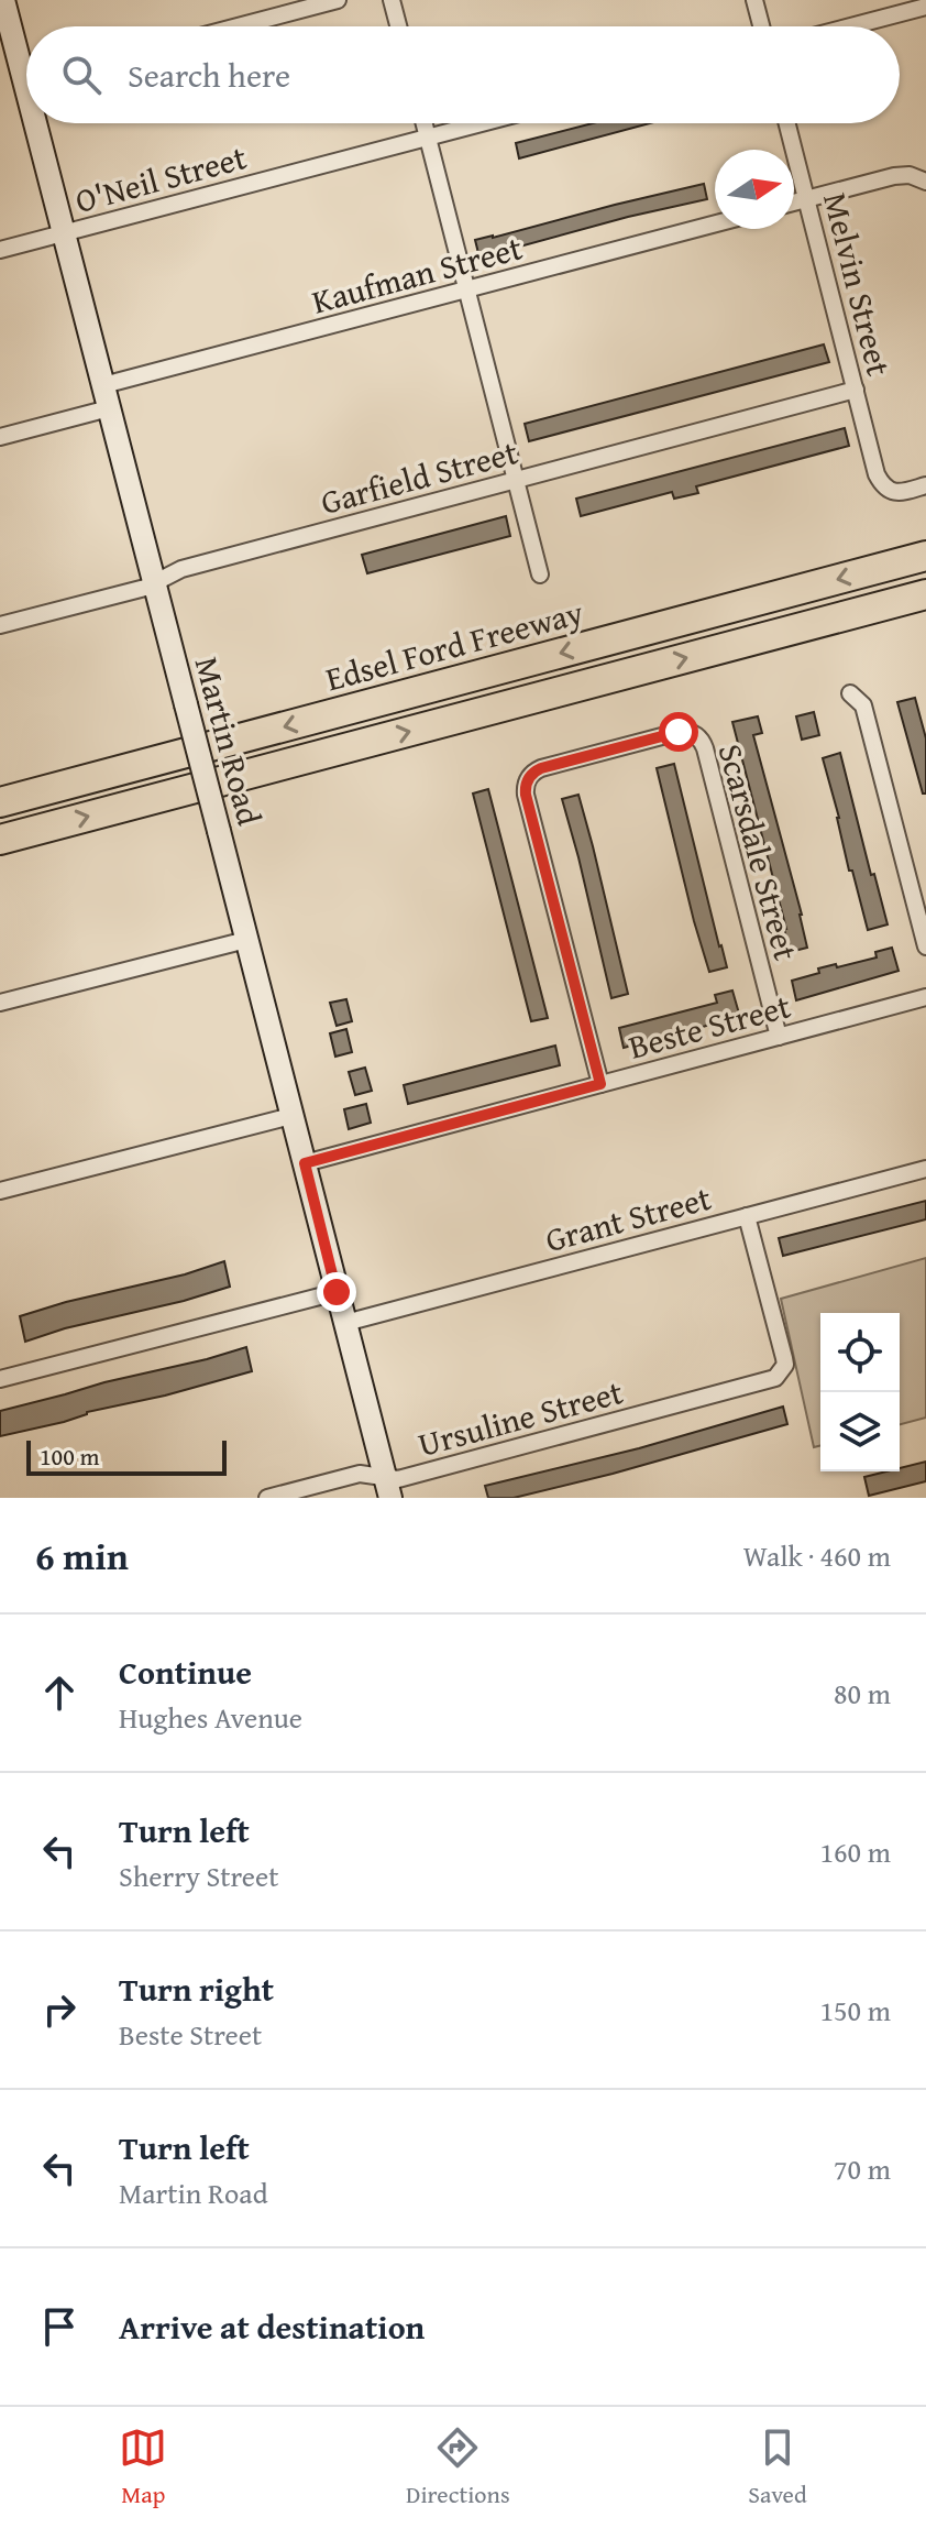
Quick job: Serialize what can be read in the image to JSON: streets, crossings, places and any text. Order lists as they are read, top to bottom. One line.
{"streets":{"highway":["Edsel Ford Freeway"],"street":["O'Neil Street","Kaufman Street","Melvin Street","Garfield Street","Martin Road","Scarsdale Street","Beste Street","Grant Street","Ursuline Street"]},"crossings":[["O'Neil Street","Martin Road"],["Kaufman Street","Martin Road"],["Melvin Street","Garfield Street"],["Garfield Street","Martin Road"],["Martin Road","Beste Street"],["Martin Road","Grant Street"],["Martin Road","Ursuline Street"],["Scarsdale Street","Beste Street"],["Grant Street","Ursuline Street"]],"scale_bar":"100 m","north":"right","page":{"search":"Search here","scale":"100 m","heading":["6 min","Walk · 460 m"],"list":[["Continue","Hughes Avenue","80 m"],["Turn left","Sherry Street","160 m"],["Turn right","Beste Street","150 m"],["Turn left","Martin Road","70 m"],"Arrive at destination"],"nav":["Map","Directions","Saved"]}}
